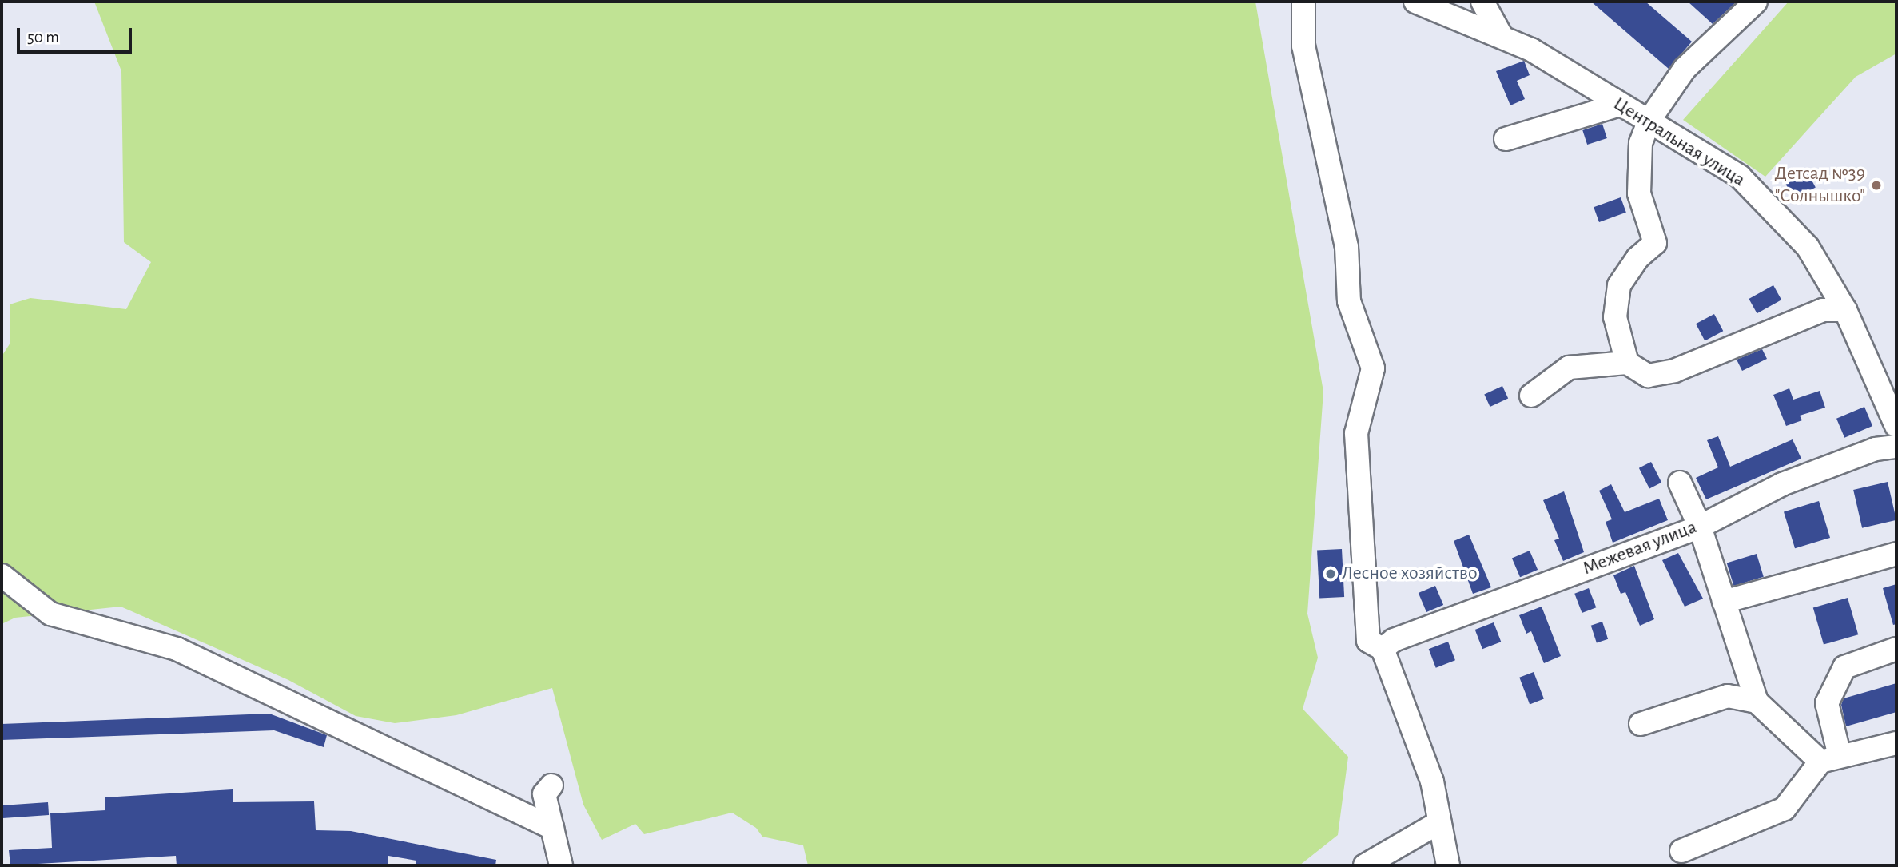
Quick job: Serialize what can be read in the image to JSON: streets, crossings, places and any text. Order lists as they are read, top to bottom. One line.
{"streets":{"street":["Центральная улица","Межевая улица"]},"places":["Детсад №39 \"Солнышко\"","Лесное хозяйство"],"scale_bar":"50 m"}
